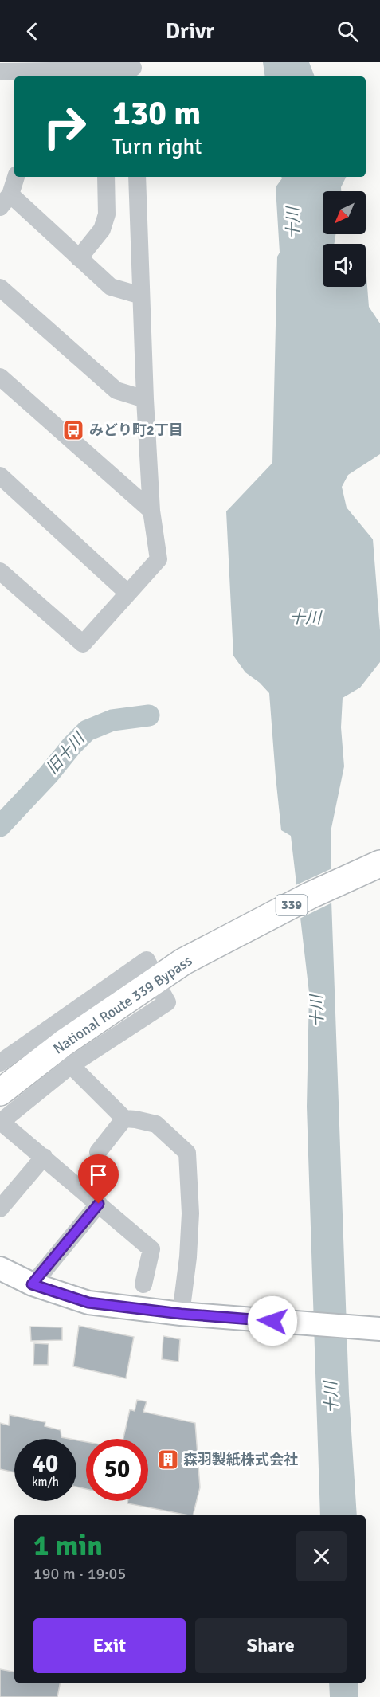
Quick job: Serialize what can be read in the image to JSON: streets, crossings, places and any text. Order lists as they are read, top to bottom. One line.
{"streets":{"highway":["339","National Route 339 Bypass"]},"water":["十川","旧十川"],"places":{"bus stop":["みどり町2丁目"],"building":["森羽製紙株式会社"]},"north":"bottom left","page":{"header":"Drivr","turn":["130 m","Turn right"],"speed":"40 km/h","limit":"50","heading":["1 min","190 m · 19:05"],"buttons":["Exit","Share"]}}
